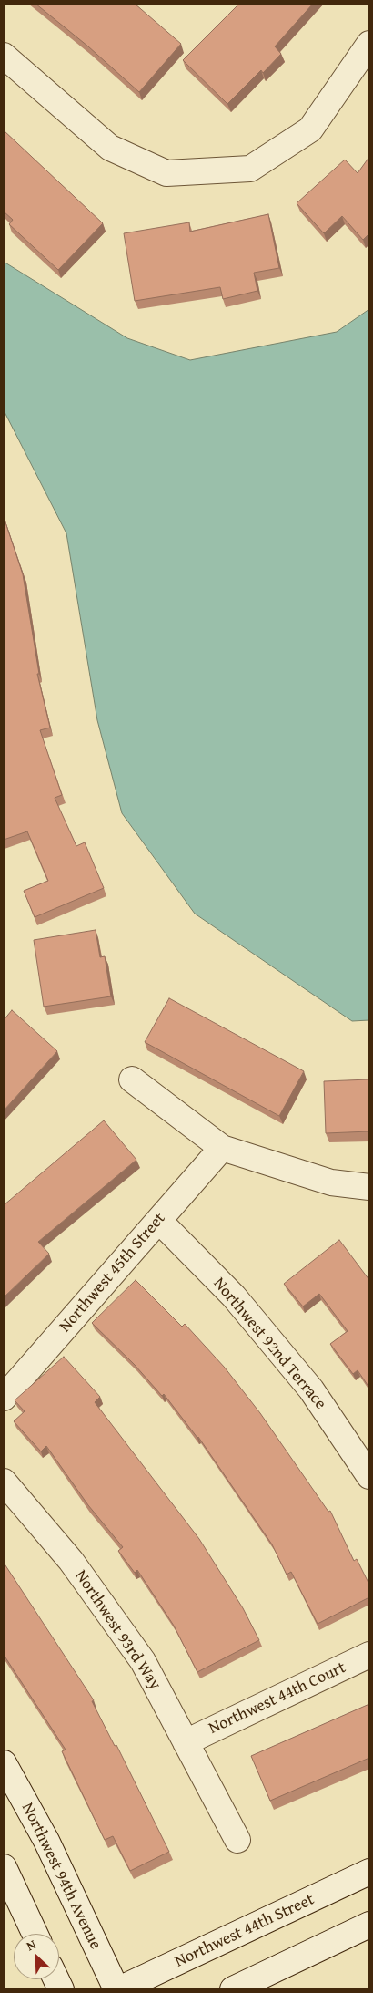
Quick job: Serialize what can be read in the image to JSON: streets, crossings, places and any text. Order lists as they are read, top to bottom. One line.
{"streets":{"street":["Northwest 45th Street","Northwest 92nd Terrace","Northwest 93rd Way","Northwest 44th Court","Northwest 94th Avenue","Northwest 44th Street"]},"crossings":[["Northwest 45th Street","Northwest 92nd Terrace"],["Northwest 93rd Way","Northwest 44th Court"],["Northwest 94th Avenue","Northwest 44th Street"]],"north":"top left"}
